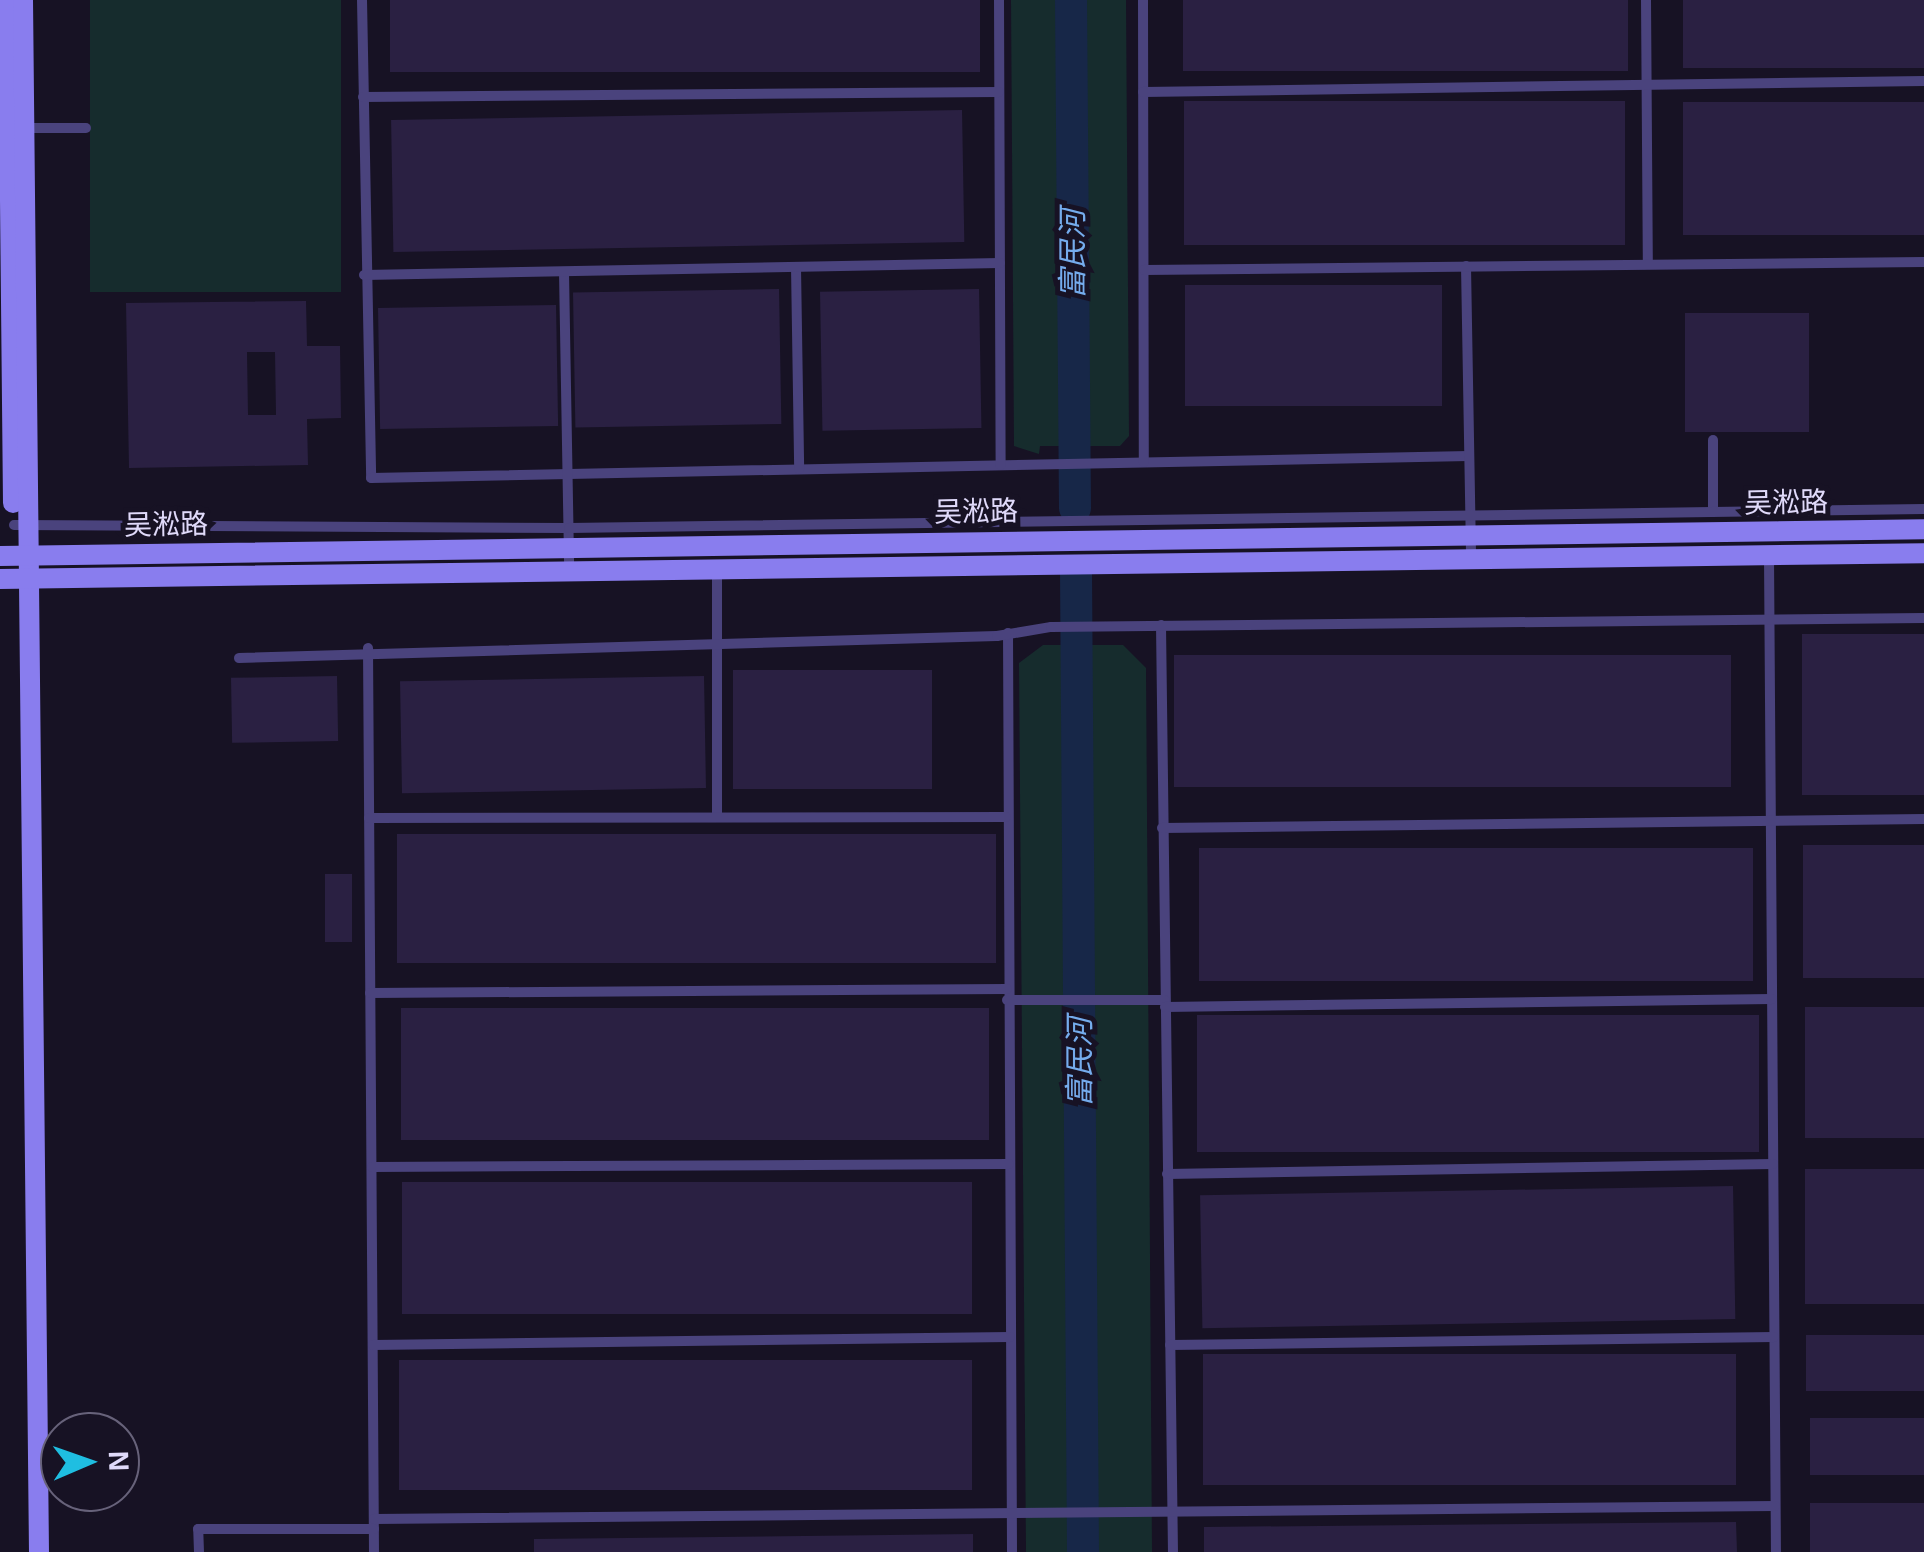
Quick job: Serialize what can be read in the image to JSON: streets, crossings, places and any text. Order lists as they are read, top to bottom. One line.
{"streets":{"main road":["吴淞路"]},"water":["富民河"],"north":"right"}
